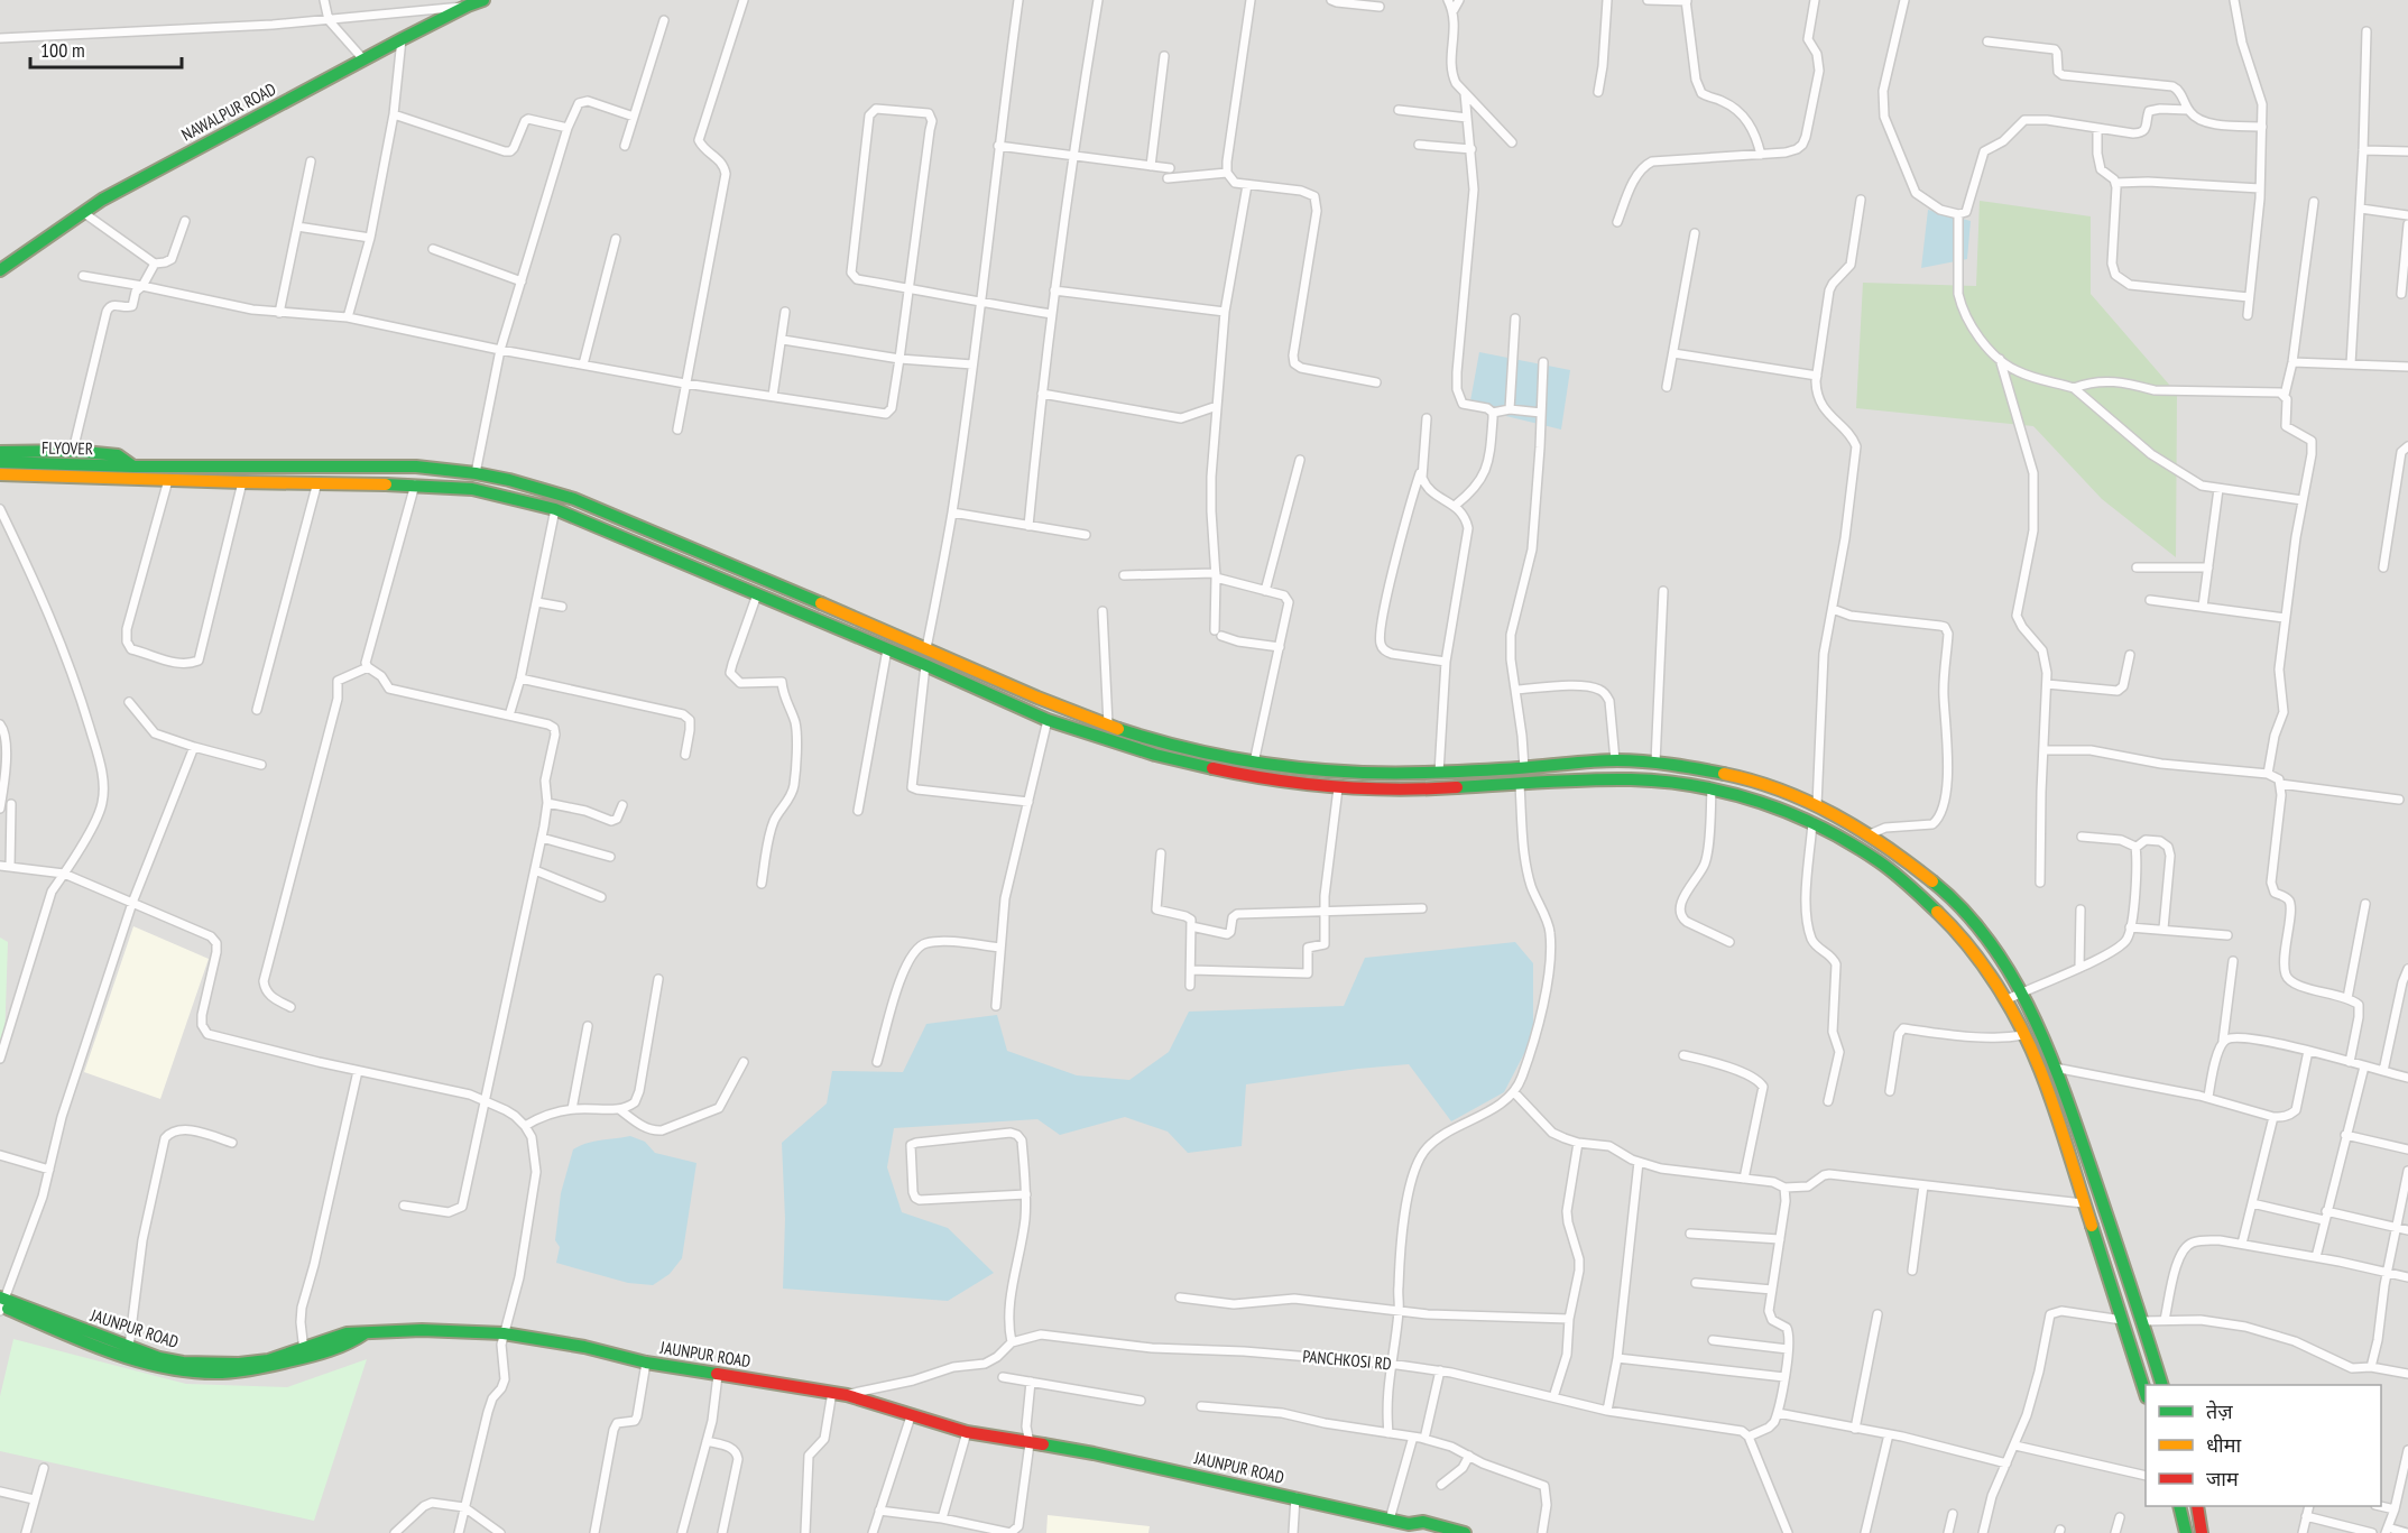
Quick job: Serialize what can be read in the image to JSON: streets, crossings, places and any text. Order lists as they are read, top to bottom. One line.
{"streets":{"main road":["NAWALPUR ROAD","FLYOVER","JAUNPUR ROAD"],"street":["PANCHKOSI RD"]},"crossings":[["JAUNPUR ROAD","PANCHKOSI RD"]],"legend":["तेज़","धीमा","जाम"],"scale_bar":"100 m"}
